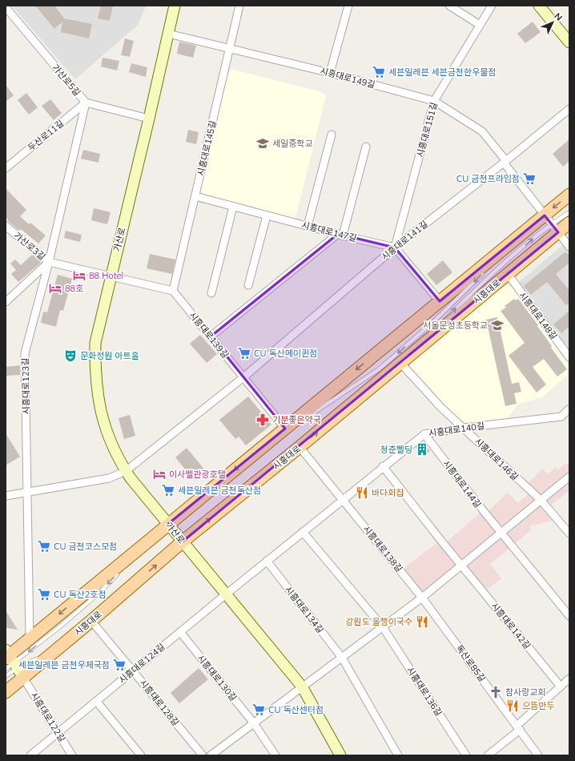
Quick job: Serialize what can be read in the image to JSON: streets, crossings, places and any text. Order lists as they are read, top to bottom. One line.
{"streets":{"main road":["가산로","시흥대로"],"street":["시흥대로149길","가산로5길","시흥대로151길","두산로11길","시흥대로145길","시흥대로147길","시흥대로141길","가산로3길","시흥대로148길","시흥대로139길","시흥대로123길","시흥대로140길","시흥대로146길","시흥대로144길","시흥대로138길","시흥대로134길","시흥대로142길","시흥대로124길","독산로85길","시흥대로130길","시흥대로136길","시흥대로128길","시흥대로122길"]},"crossings":[["시흥대로149길","시흥대로151길"],["시흥대로149길","시흥대로145길"],["시흥대로149길","가산로"],["시흥대로149길","시흥대로141길"],["시흥대로149길","시흥대로"],["가산로5길","두산로11길"],["가산로5길","가산로"],["가산로5길","시흥대로123길"],["시흥대로151길","시흥대로147길"],["시흥대로151길","시흥대로141길"],["두산로11길","시흥대로123길"],["시흥대로145길","시흥대로147길"],["시흥대로145길","시흥대로139길"],["시흥대로147길","시흥대로141길"],["가산로","가산로3길"],["가산로","시흥대로"],["가산로","시흥대로124길"],["시흥대로141길","시흥대로139길"],["가산로3길","시흥대로123길"],["시흥대로","시흥대로148길"],["시흥대로","시흥대로139길"],["시흥대로","시흥대로123길"],["시흥대로","시흥대로146길"],["시흥대로","시흥대로138길"],["시흥대로","시흥대로128길"],["시흥대로","시흥대로122길"],["시흥대로140길","시흥대로146길"],["시흥대로140길","시흥대로144길"],["시흥대로140길","시흥대로138길"],["시흥대로140길","시흥대로142길"],["시흥대로138길","독산로85길"],["시흥대로124길","시흥대로130길"],["시흥대로124길","시흥대로128길"],["시흥대로124길","시흥대로122길"]],"places":{"supermarket":["세븐일레븐 세븐금천한우물점","CU 금천프라임점","CU 독산메이퀸점","세븐일레븐 금천독산점","CU 금천코스모점","CU 독산2호점","세븐일레븐 금천우체국점","CU 독산센터점"],"school or university":["세일중학교","서울문성초등학교"],"hotel":["88 Hotel","88호","이사벨관광호텔"],"theatre":["문화정원 아트홀"],"pharmacy":["기분좋은약국"],"building":["청춘삘딩"],"restaurant":["바다회집","강원도 올챙이국수","으뜸만두"],"church":["참사랑교회"]},"north":"top right"}
